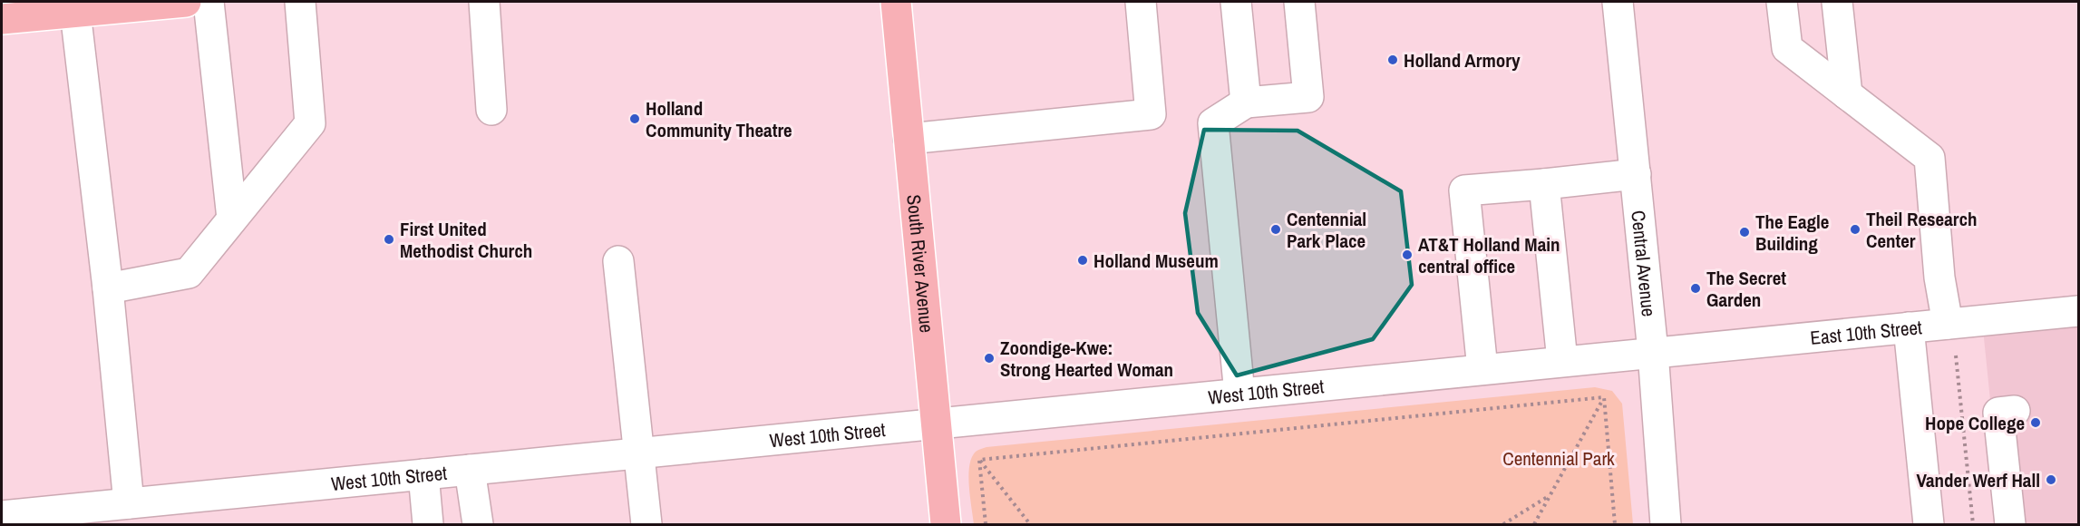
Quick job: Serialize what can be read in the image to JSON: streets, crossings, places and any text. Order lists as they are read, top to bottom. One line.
{"streets":{"main road":["South River Avenue"],"street":["Central Avenue","East 10th Street","West 10th Street"]},"crossings":[["South River Avenue","West 10th Street"],["Central Avenue","East 10th Street"],["Central Avenue","West 10th Street"],["East 10th Street","West 10th Street"]],"parks":["Centennial Park"],"places":["Holland Armory","Holland Community Theatre","Centennial Park Place","Theil Research Center","The Eagle Building","First United Methodist Church","AT&T Holland Main central office","Holland Museum","The Secret Garden","Zoondige-Kwe: Strong Hearted Woman","Hope College","Vander Werf Hall"]}
